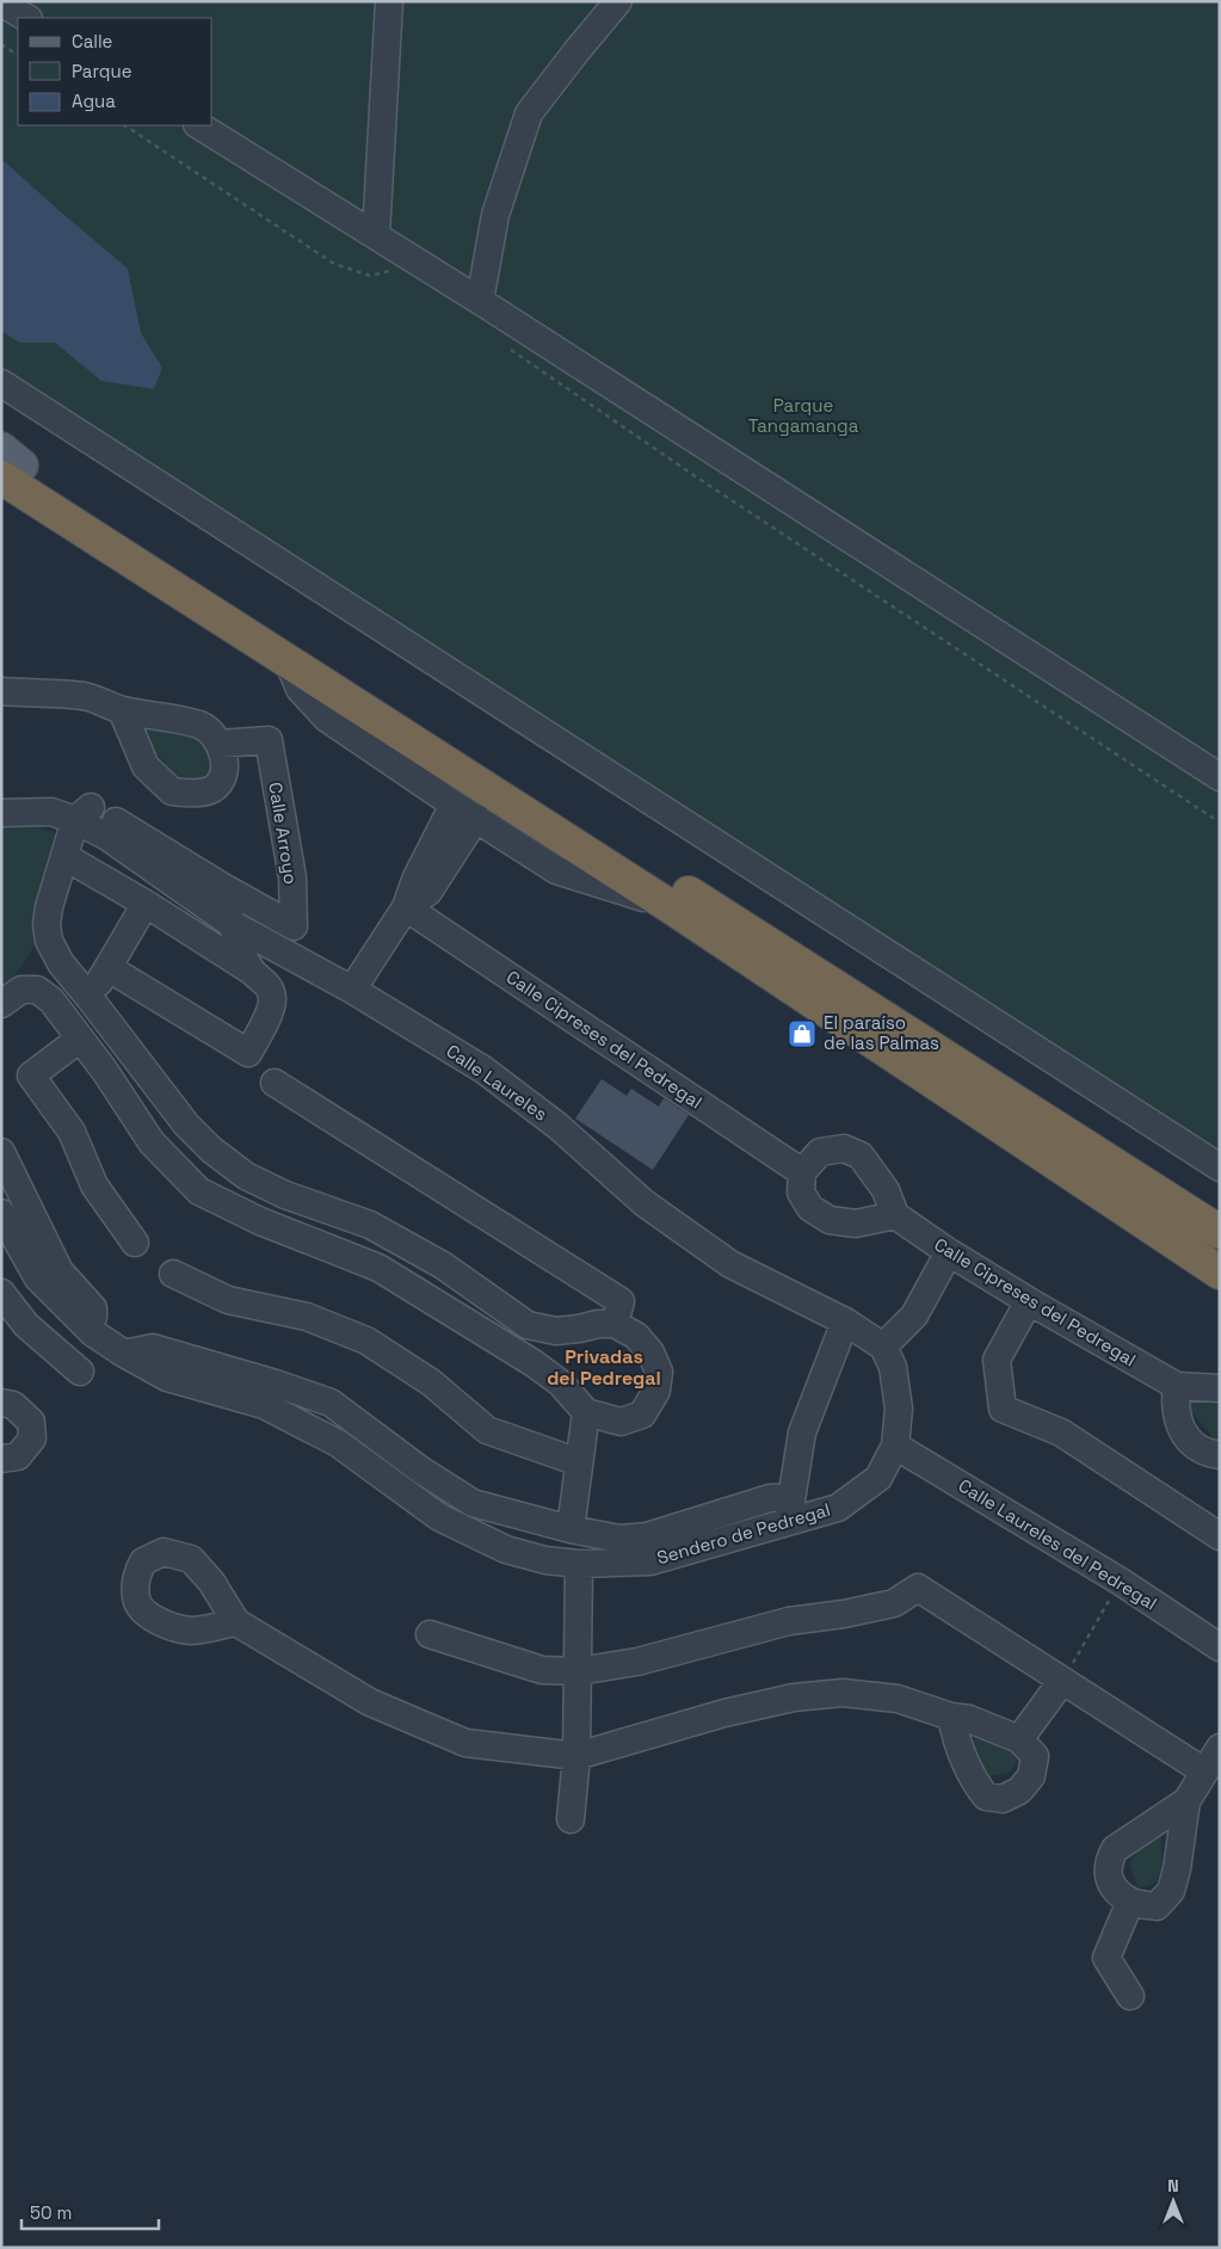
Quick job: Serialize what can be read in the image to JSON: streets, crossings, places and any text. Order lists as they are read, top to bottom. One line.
{"streets":{"street":["Calle Arroyo","Calle Cipreses del Pedregal","Calle Laureles","Sendero de Pedregal","Calle Laureles del Pedregal"]},"crossings":[["Sendero de Pedregal","Calle Laureles del Pedregal"]],"districts":["Privadas del Pedregal"],"parks":["Parque Tangamanga"],"places":{"shop":["El paraíso de las Palmas"]},"legend":["Calle","Parque","Agua"],"scale_bar":"50 m","north":"top"}
